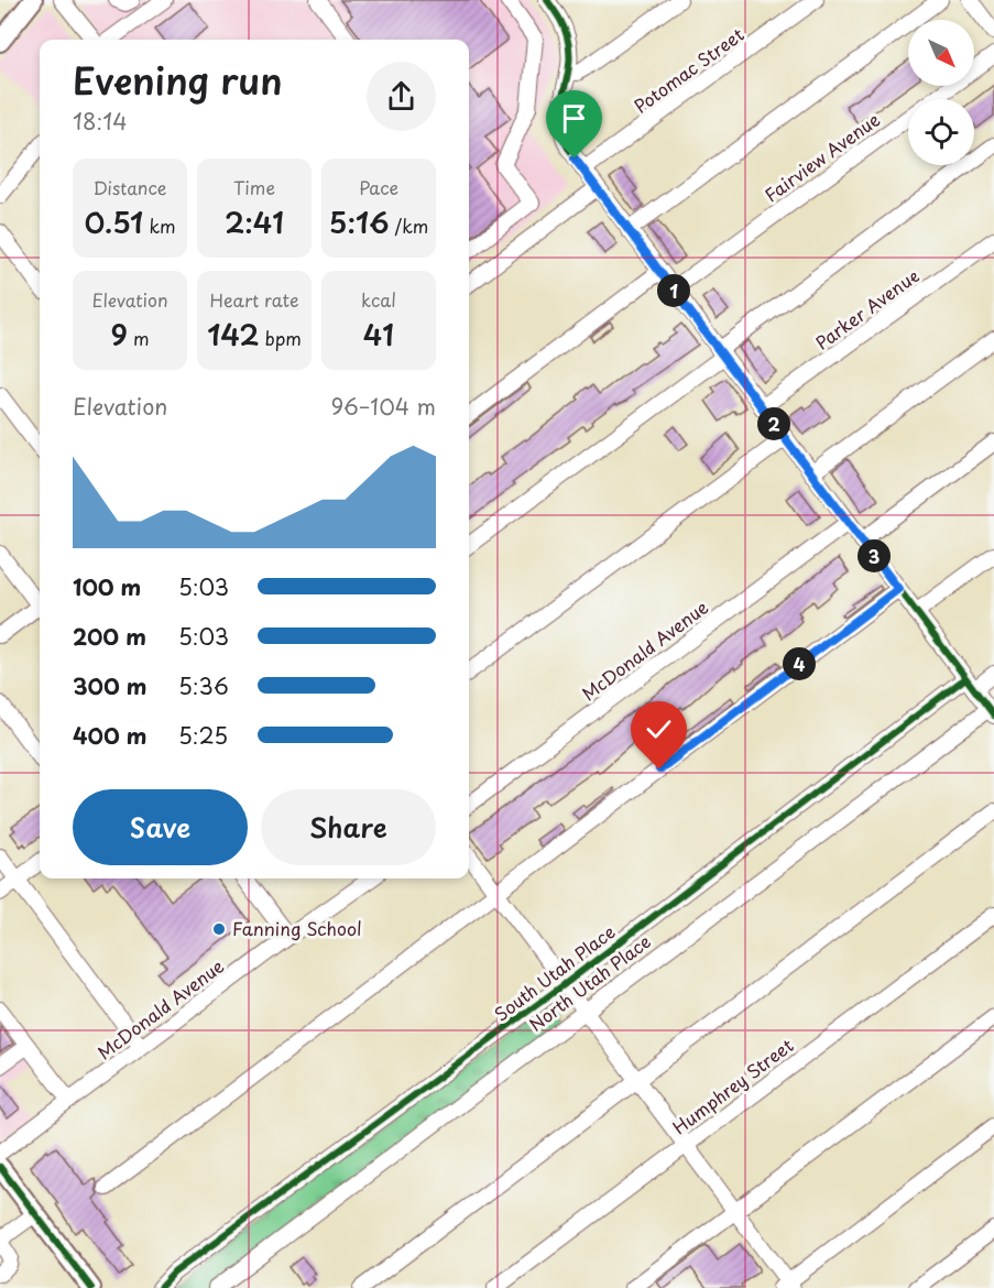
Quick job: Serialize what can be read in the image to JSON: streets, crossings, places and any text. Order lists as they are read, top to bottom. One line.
{"streets":{"street":["Potomac Street","Fairview Avenue","Parker Avenue","McDonald Avenue","South Utah Place","North Utah Place","Humphrey Street"]},"places":["Fanning School"],"north":"bottom right","page":{"heading":["Evening run","18:14"],"stats":[["Distance","0.51 km"],["Time","2:41"],["Pace","5:16 /km"],["Elevation","9 m"],["Heart rate","142 bpm"],["kcal","41"]],"pins":["1","2","3","4"],"chart":["Elevation","96–104 m"],"list":[{"name":"100 m","note":"5:03"},{"name":"200 m","note":"5:03"},{"name":"300 m","note":"5:36"},{"name":"400 m","note":"5:25"}],"buttons":["Save","Share"]}}
